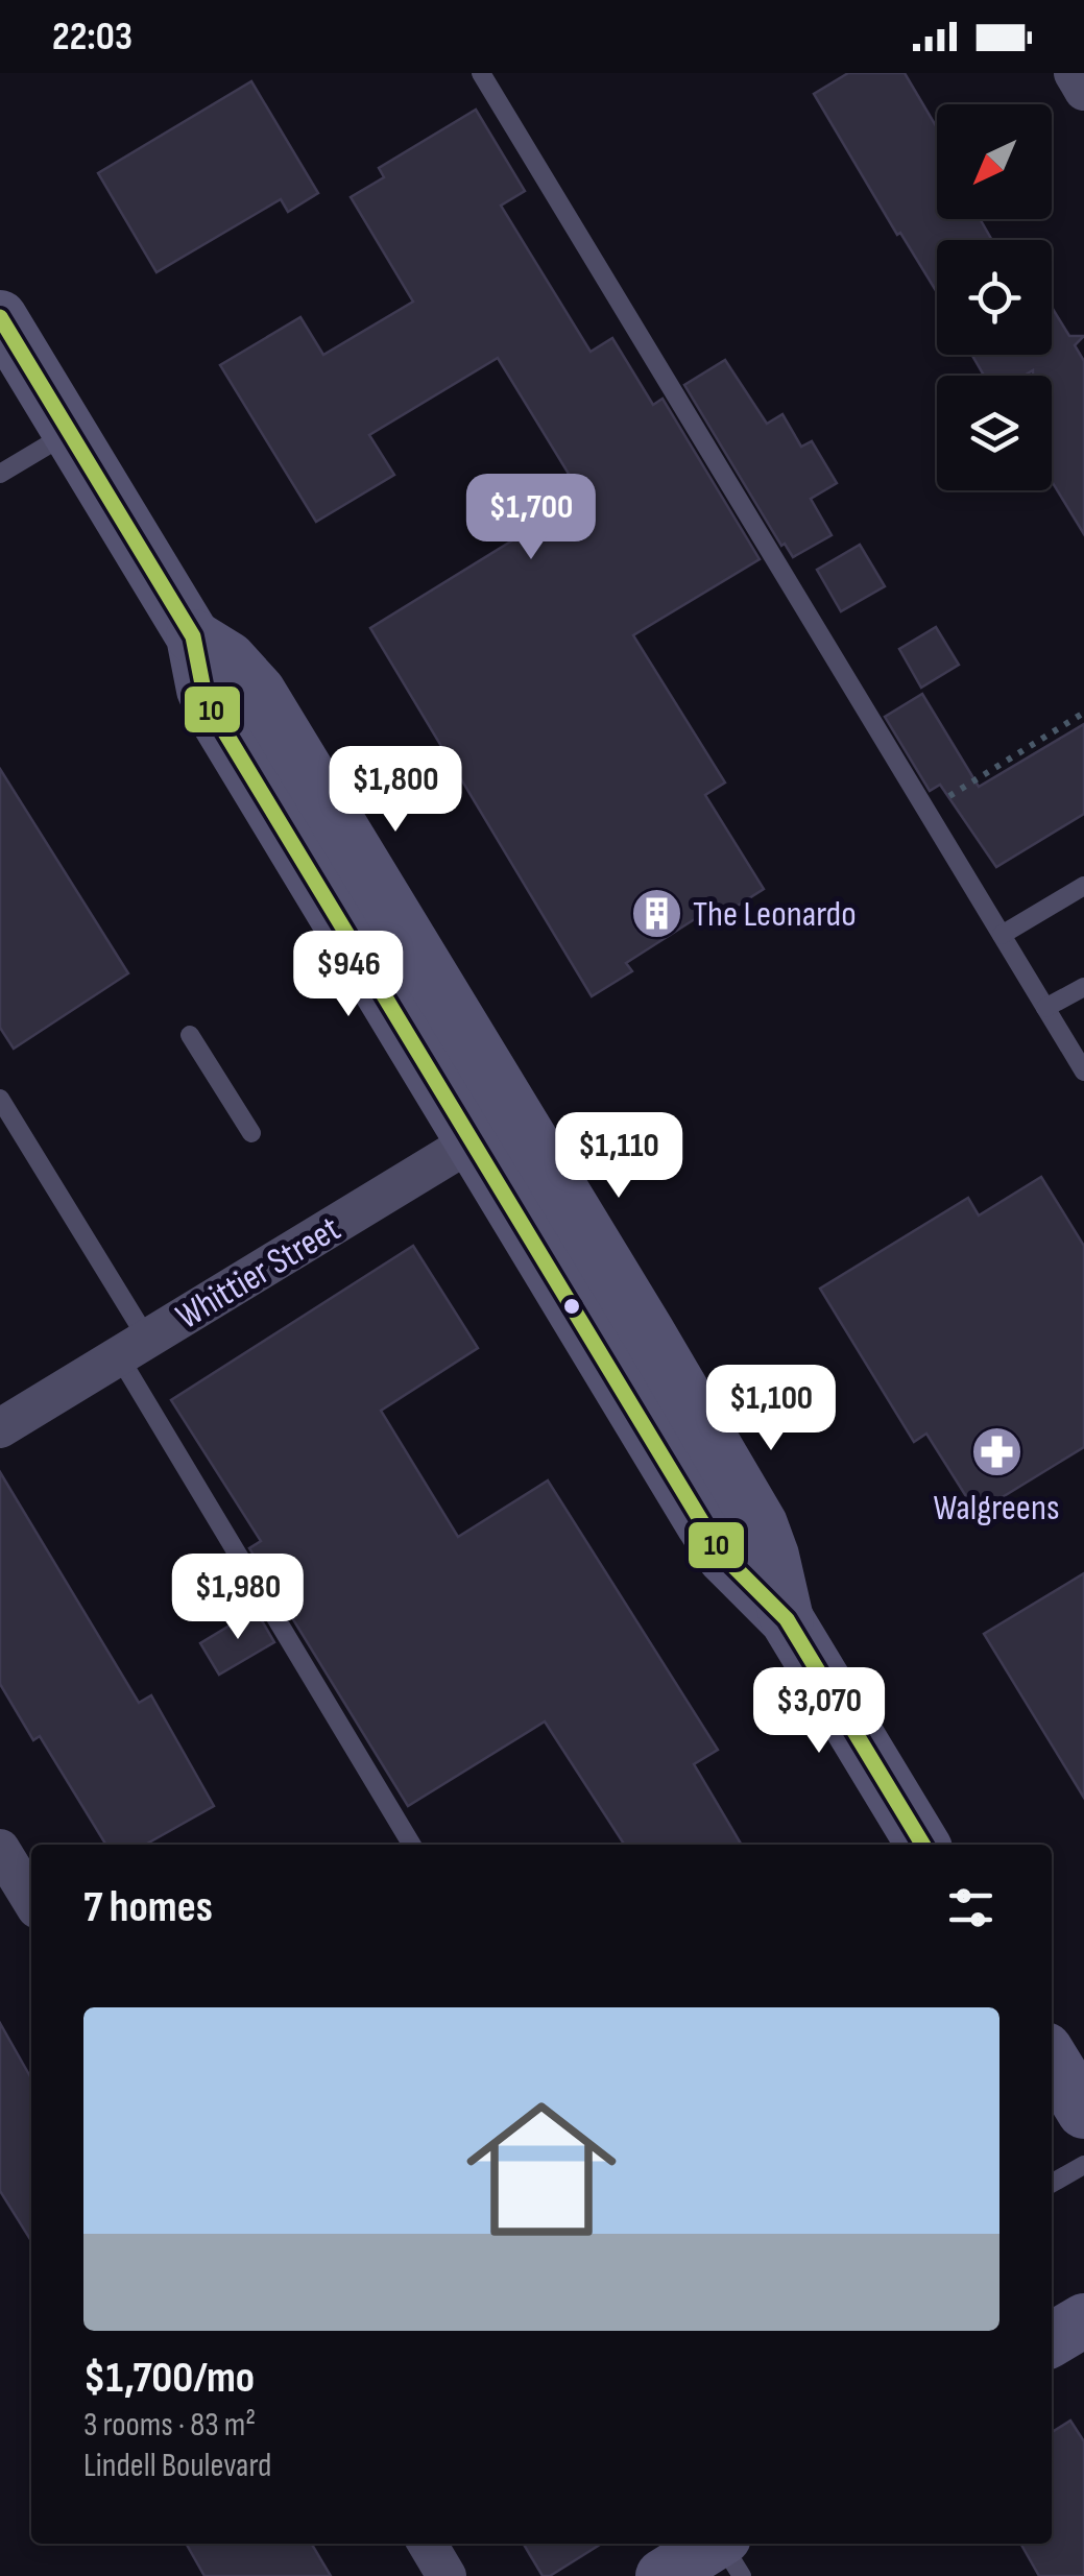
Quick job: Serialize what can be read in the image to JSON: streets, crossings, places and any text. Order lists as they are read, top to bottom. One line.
{"streets":{"street":["Whittier Street"]},"places":{"building":["The Leonardo"],"pharmacy":["Walgreens"]},"lines":["transit line 10"],"north":"bottom left","page":{"status":"22:03","price":["$1,700","$1,800","$946","$1,110","$1,100","$1,980","$3,070"],"heading":"7 homes","list":[{"name":"$1,700/mo","note":"3 rooms · 83 m² · Lindell Boulevard"}]}}
